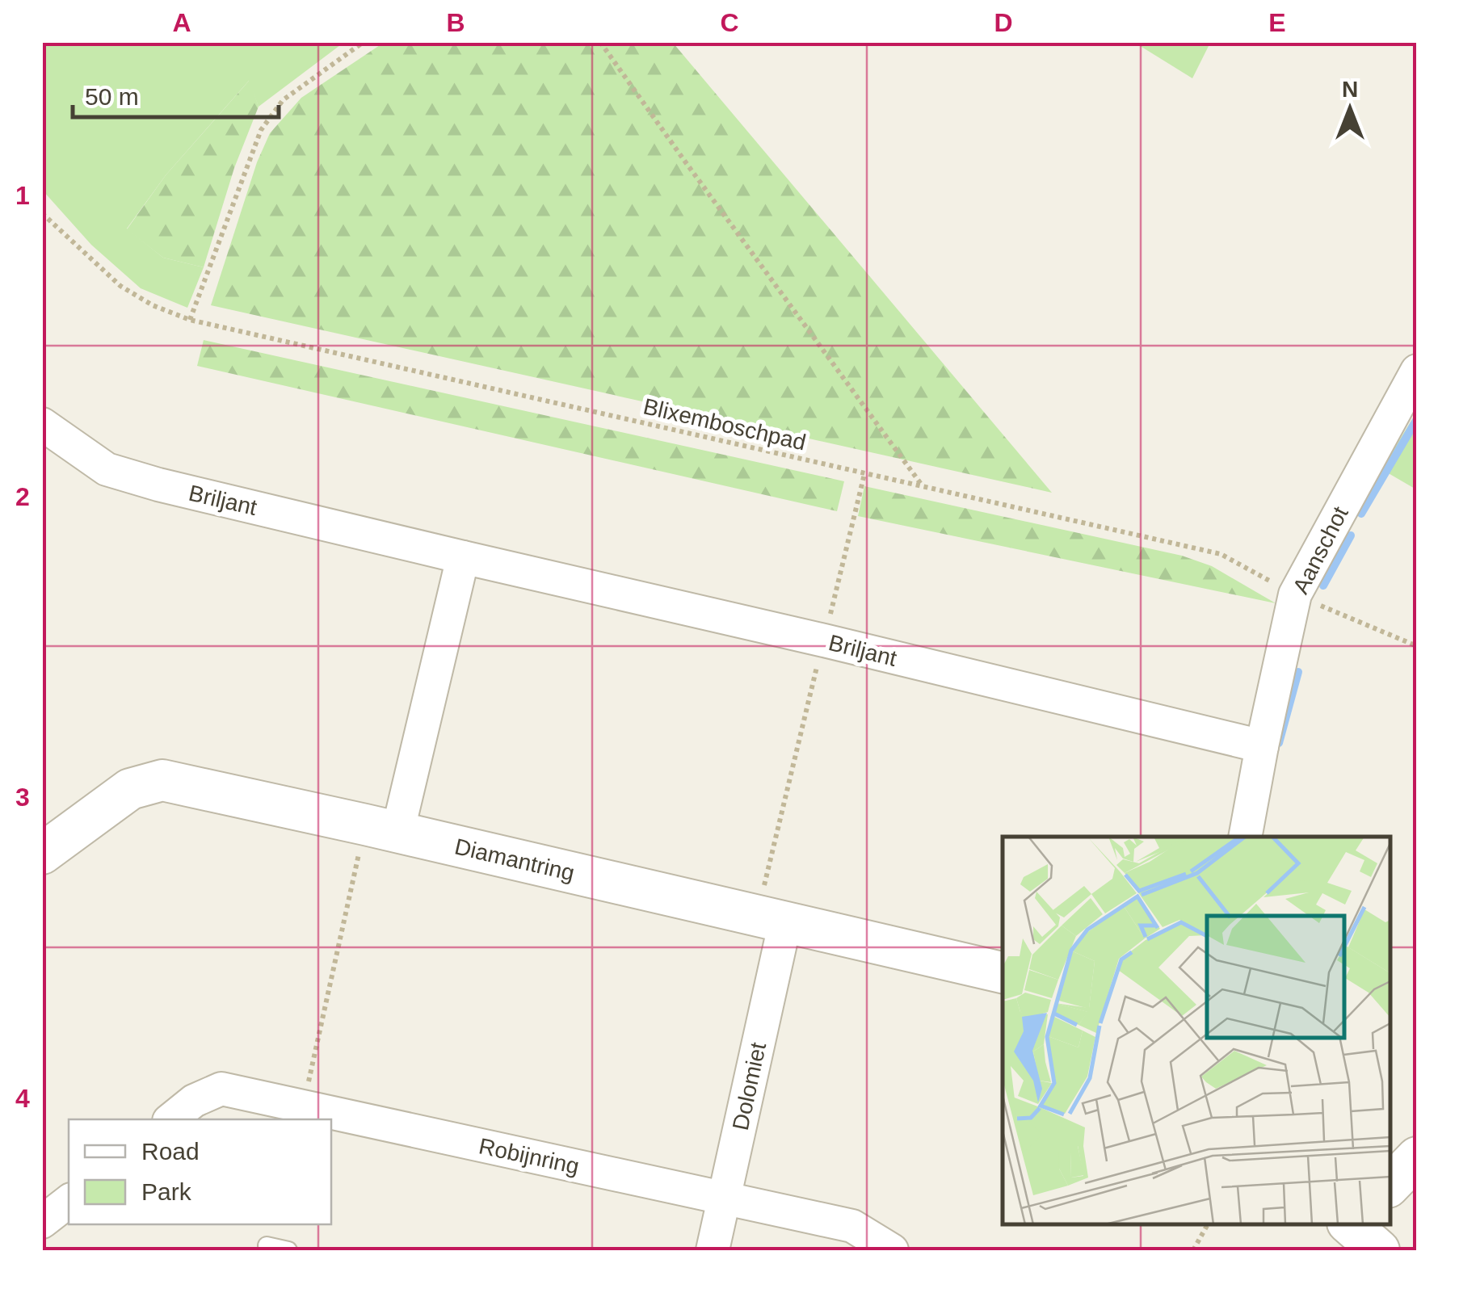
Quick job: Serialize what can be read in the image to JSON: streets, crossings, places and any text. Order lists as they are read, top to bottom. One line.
{"streets":{"street":["Briljant","Aanschot","Diamantring","Dolomiet","Robijnring"],"path":["Blixemboschpad"]},"crossings":[["Blixemboschpad","Aanschot"],["Briljant","Aanschot"],["Diamantring","Dolomiet"],["Dolomiet","Robijnring"]],"legend":["Road","Park"],"scale_bar":"50 m","north":"top","grid":{"columns":["A","B","C","D","E"],"rows":["1","2","3","4"]}}
